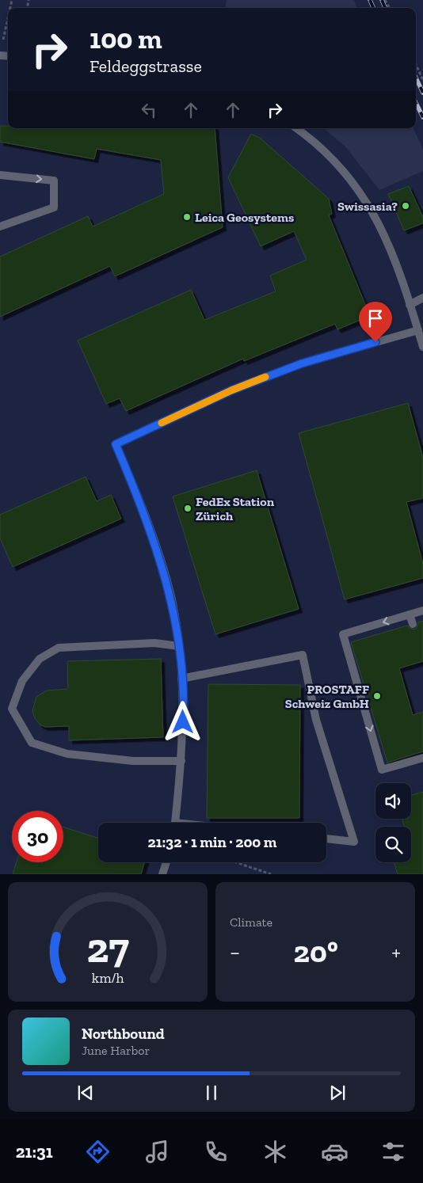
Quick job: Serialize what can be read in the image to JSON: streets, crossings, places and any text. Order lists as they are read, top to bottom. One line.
{"places":["Swissasia?","Leica Geosystems","FedEx Station Zürich","PROSTAFF Schweiz GmbH"],"page":{"turn":["100 m","Feldeggstrasse"],"limit":"30","trip":"21:32 · 1 min · 200 m","tile":"Climate","heat":["−","20°","+"],"song":["Northbound","June Harbor"],"tabs":"21:31","gauge":["27","km/h"]}}
